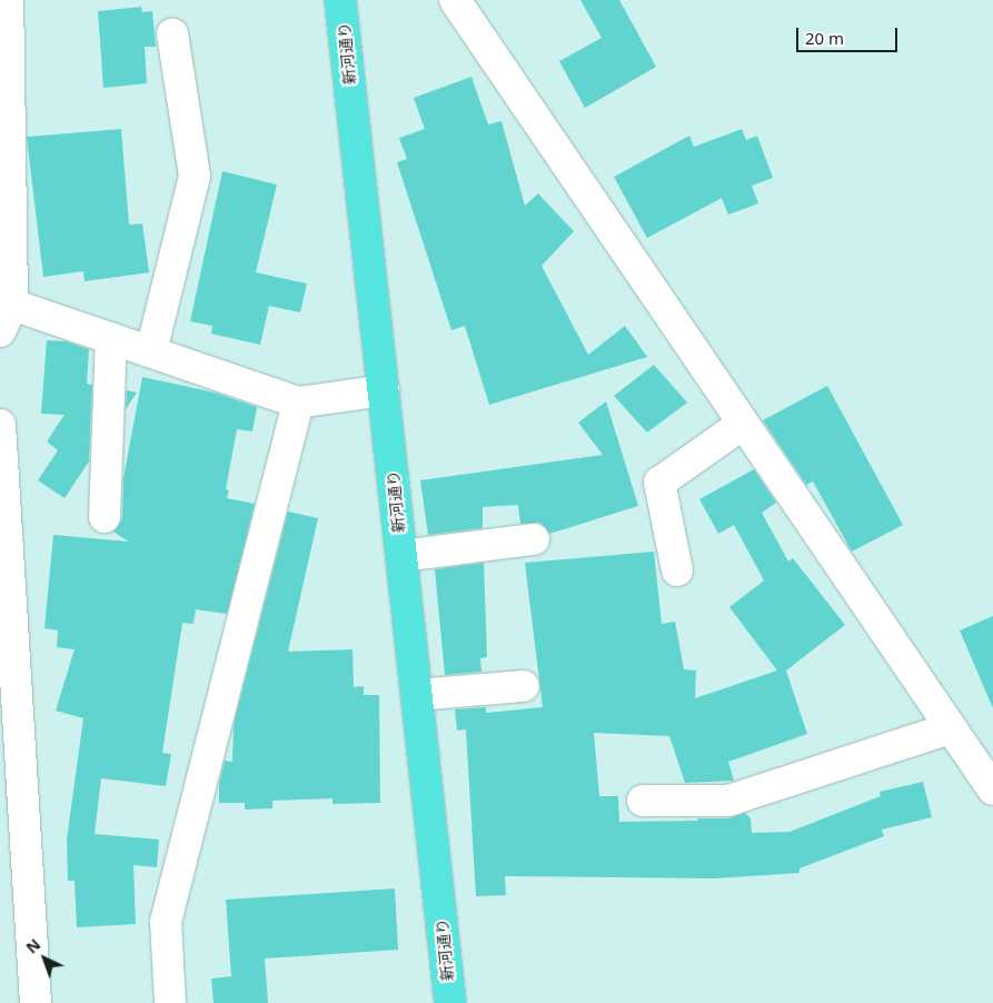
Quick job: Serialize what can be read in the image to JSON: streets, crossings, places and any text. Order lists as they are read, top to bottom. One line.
{"streets":{"highway":["新河通り"]},"scale_bar":"20 m","north":"top left"}
